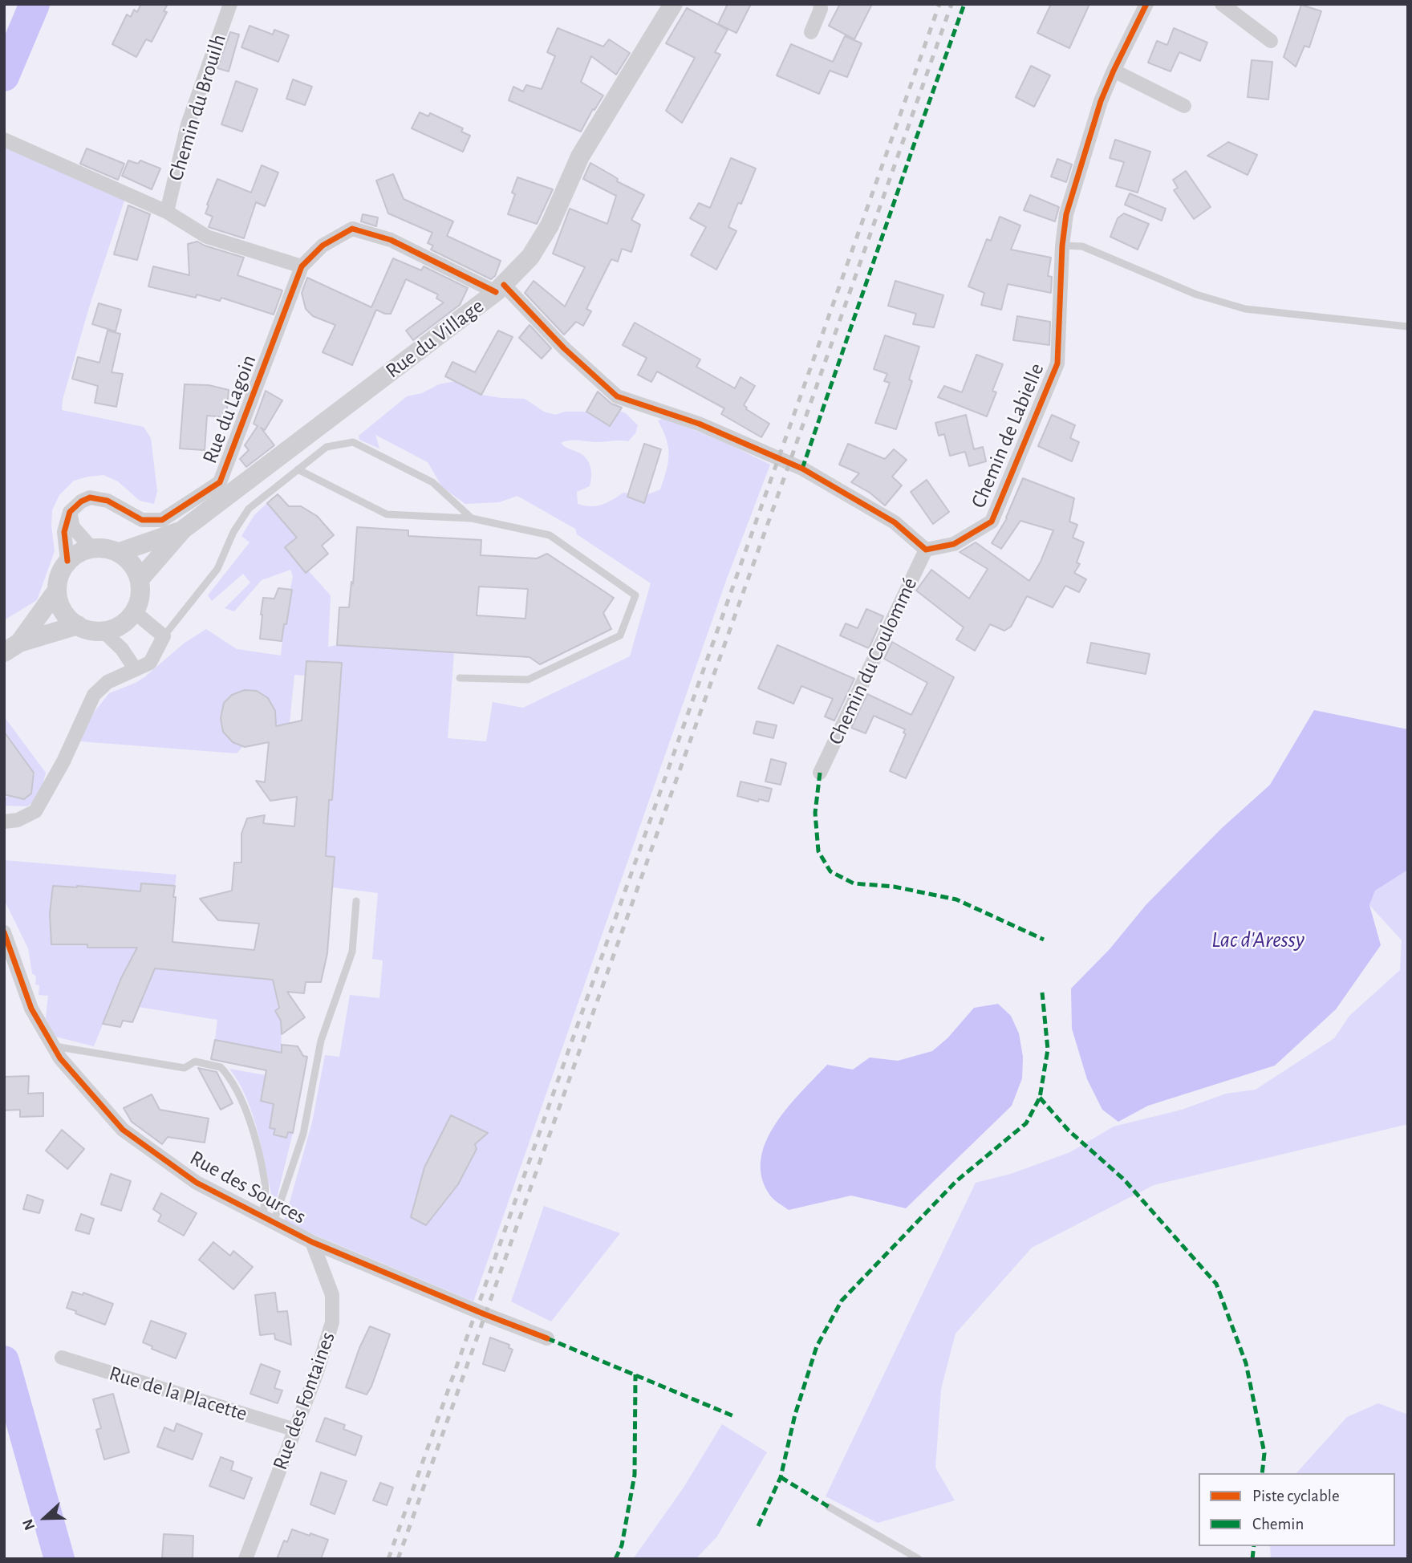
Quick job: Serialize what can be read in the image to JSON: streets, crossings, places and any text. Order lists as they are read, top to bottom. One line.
{"streets":{"main road":["Rue du Village"],"street":["Chemin du Brouilh","Rue du Lagoin","Chemin de Labielle","Chemin du Coulommé","Rue des Sources","Rue de la Placette","Rue des Fontaines"]},"crossings":[["Chemin de Labielle","Chemin du Coulommé"],["Rue des Sources","Rue des Fontaines"],["Rue de la Placette","Rue des Fontaines"]],"water":["Lac d'Aressy"],"legend":["Piste cyclable","Chemin"],"north":"left"}
